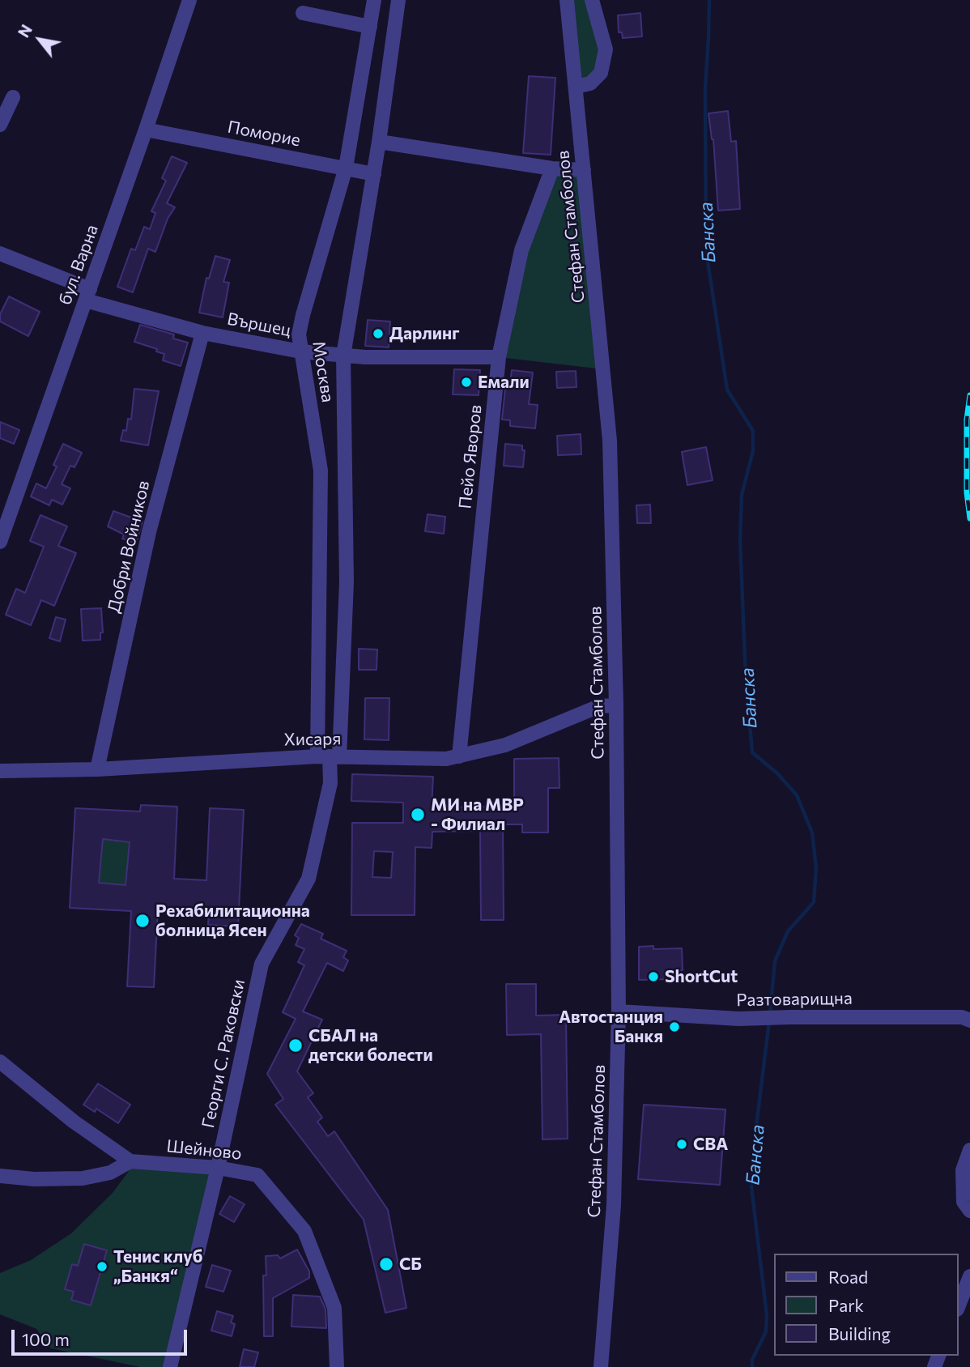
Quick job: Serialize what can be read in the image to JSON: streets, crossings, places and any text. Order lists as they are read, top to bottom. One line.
{"streets":{"street":["Поморие","Стефан Стамболов","бул. Варна","Вършец","Москва","Пейо Яворов","Добри Войников","Хисаря","Разтоварищна","Георги С. Раковски","Шейново"]},"crossings":[["Поморие","бул. Варна"],["Поморие","Москва"],["Стефан Стамболов","Хисаря"],["Стефан Стамболов","Разтоварищна"],["бул. Варна","Вършец"],["Вършец","Москва"],["Вършец","Пейо Яворов"],["Вършец","Добри Войников"],["Москва","Хисаря"],["Москва","Георги С. Раковски"],["Пейо Яворов","Хисаря"],["Добри Войников","Хисаря"],["Хисаря","Георги С. Раковски"],["Георги С. Раковски","Шейново"]],"water":["Банска"],"places":["Дарлинг","Емали","МИ на МВР - Филиал","Рехабилитационна болница Ясен","ShortCut","Автостанция Банкя","СБАЛ на детски болести","CBA","СБ","Тенис клуб „Банкя“"],"legend":["Road","Park","Building"],"scale_bar":"100 m","north":"top left"}
